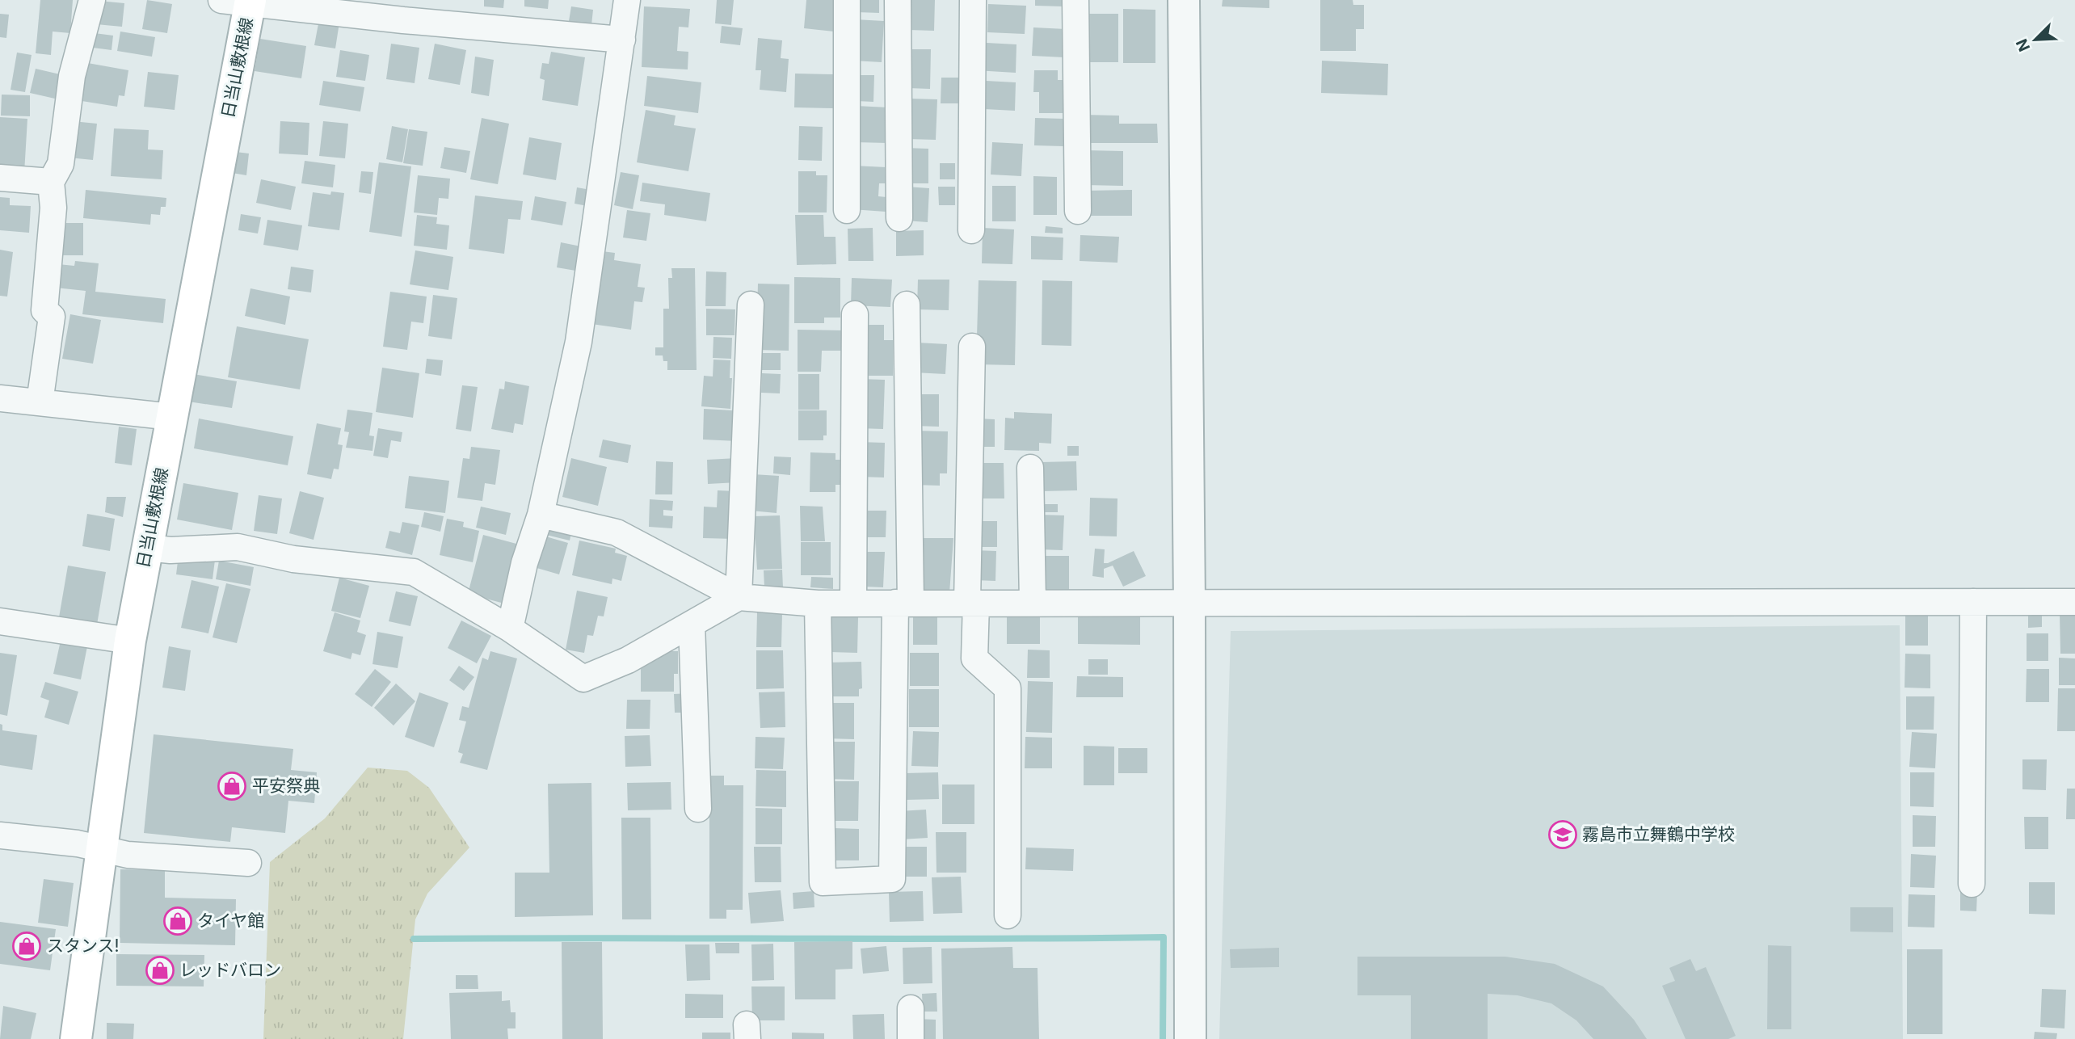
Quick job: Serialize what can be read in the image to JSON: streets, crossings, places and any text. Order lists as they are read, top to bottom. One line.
{"streets":{"main road":["日当山敷根線"]},"places":{"shop":["平安祭典","タイヤ館","スタンス!","レッドバロン"],"school or university":["霧島市立舞鶴中学校"]},"north":"bottom left"}
